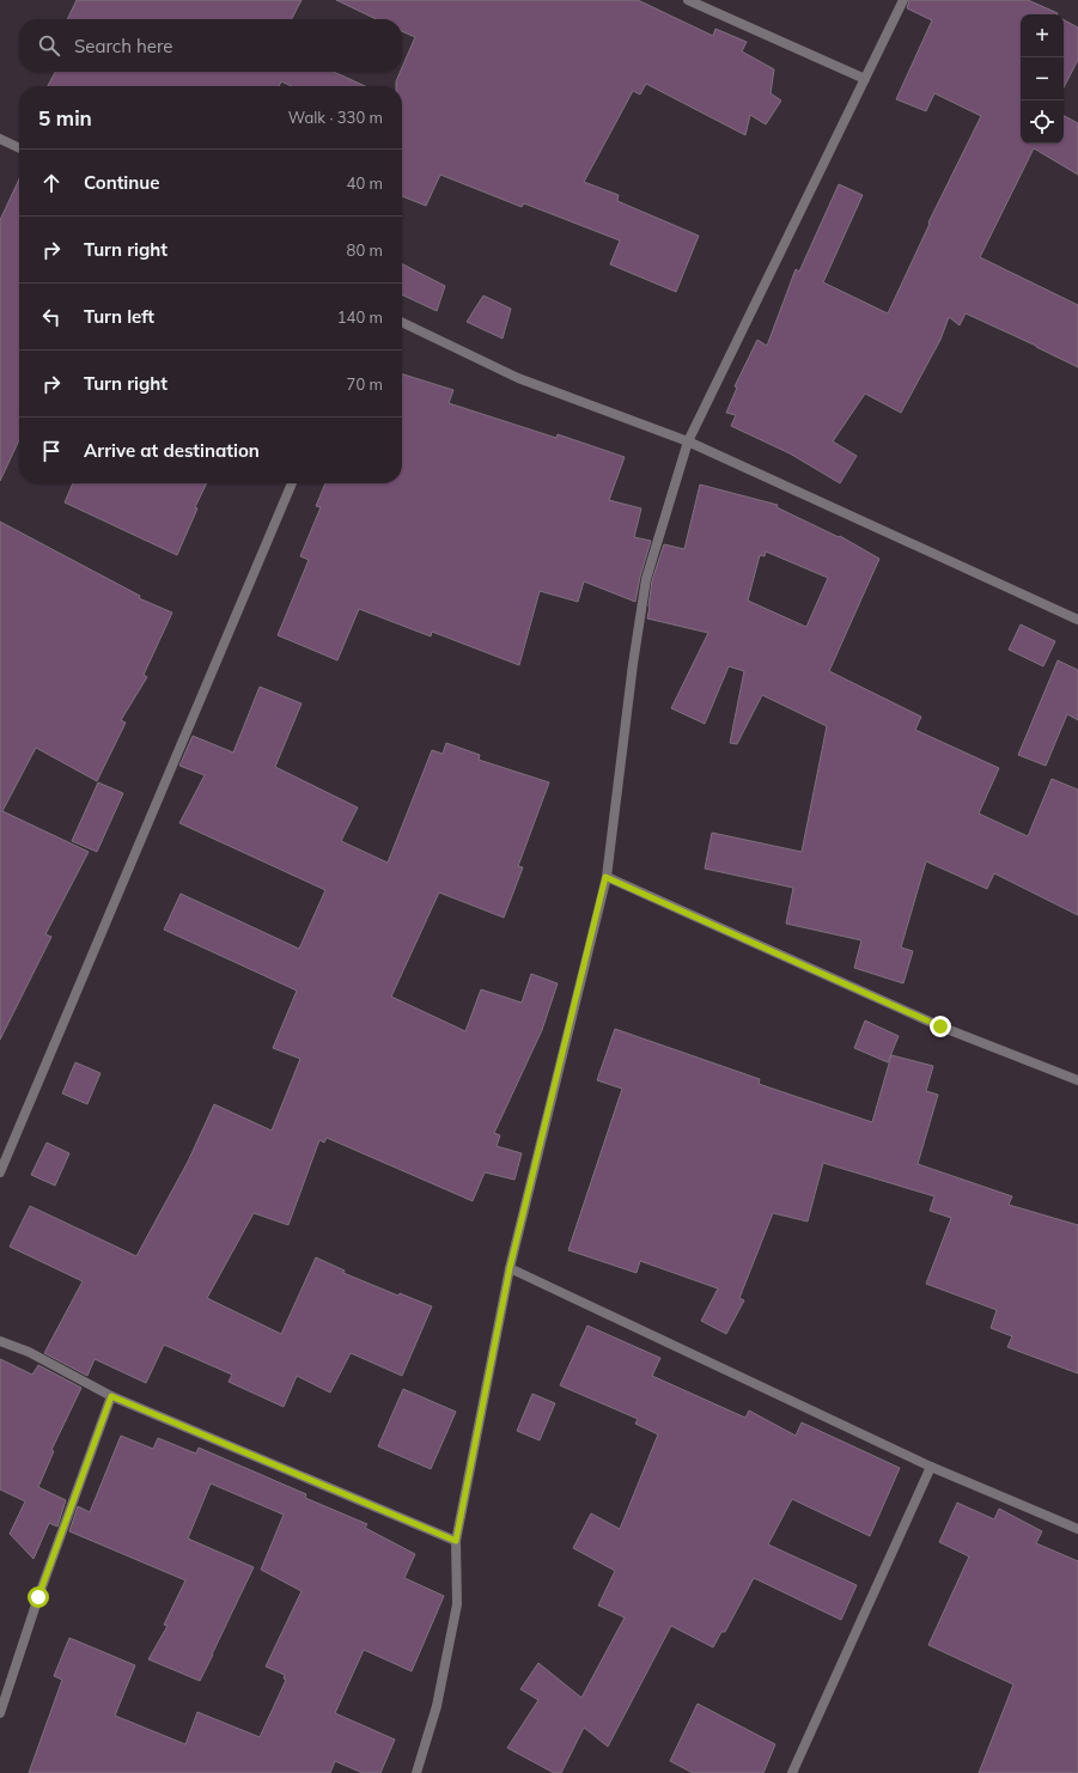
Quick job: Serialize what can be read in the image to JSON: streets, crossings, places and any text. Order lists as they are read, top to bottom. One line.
{"page":{"map_buttons":["+","−"],"search":"Search here","heading":["5 min","Walk · 330 m"],"list":[["Continue","40 m"],["Turn right","80 m"],["Turn left","140 m"],["Turn right","70 m"],"Arrive at destination"]}}
